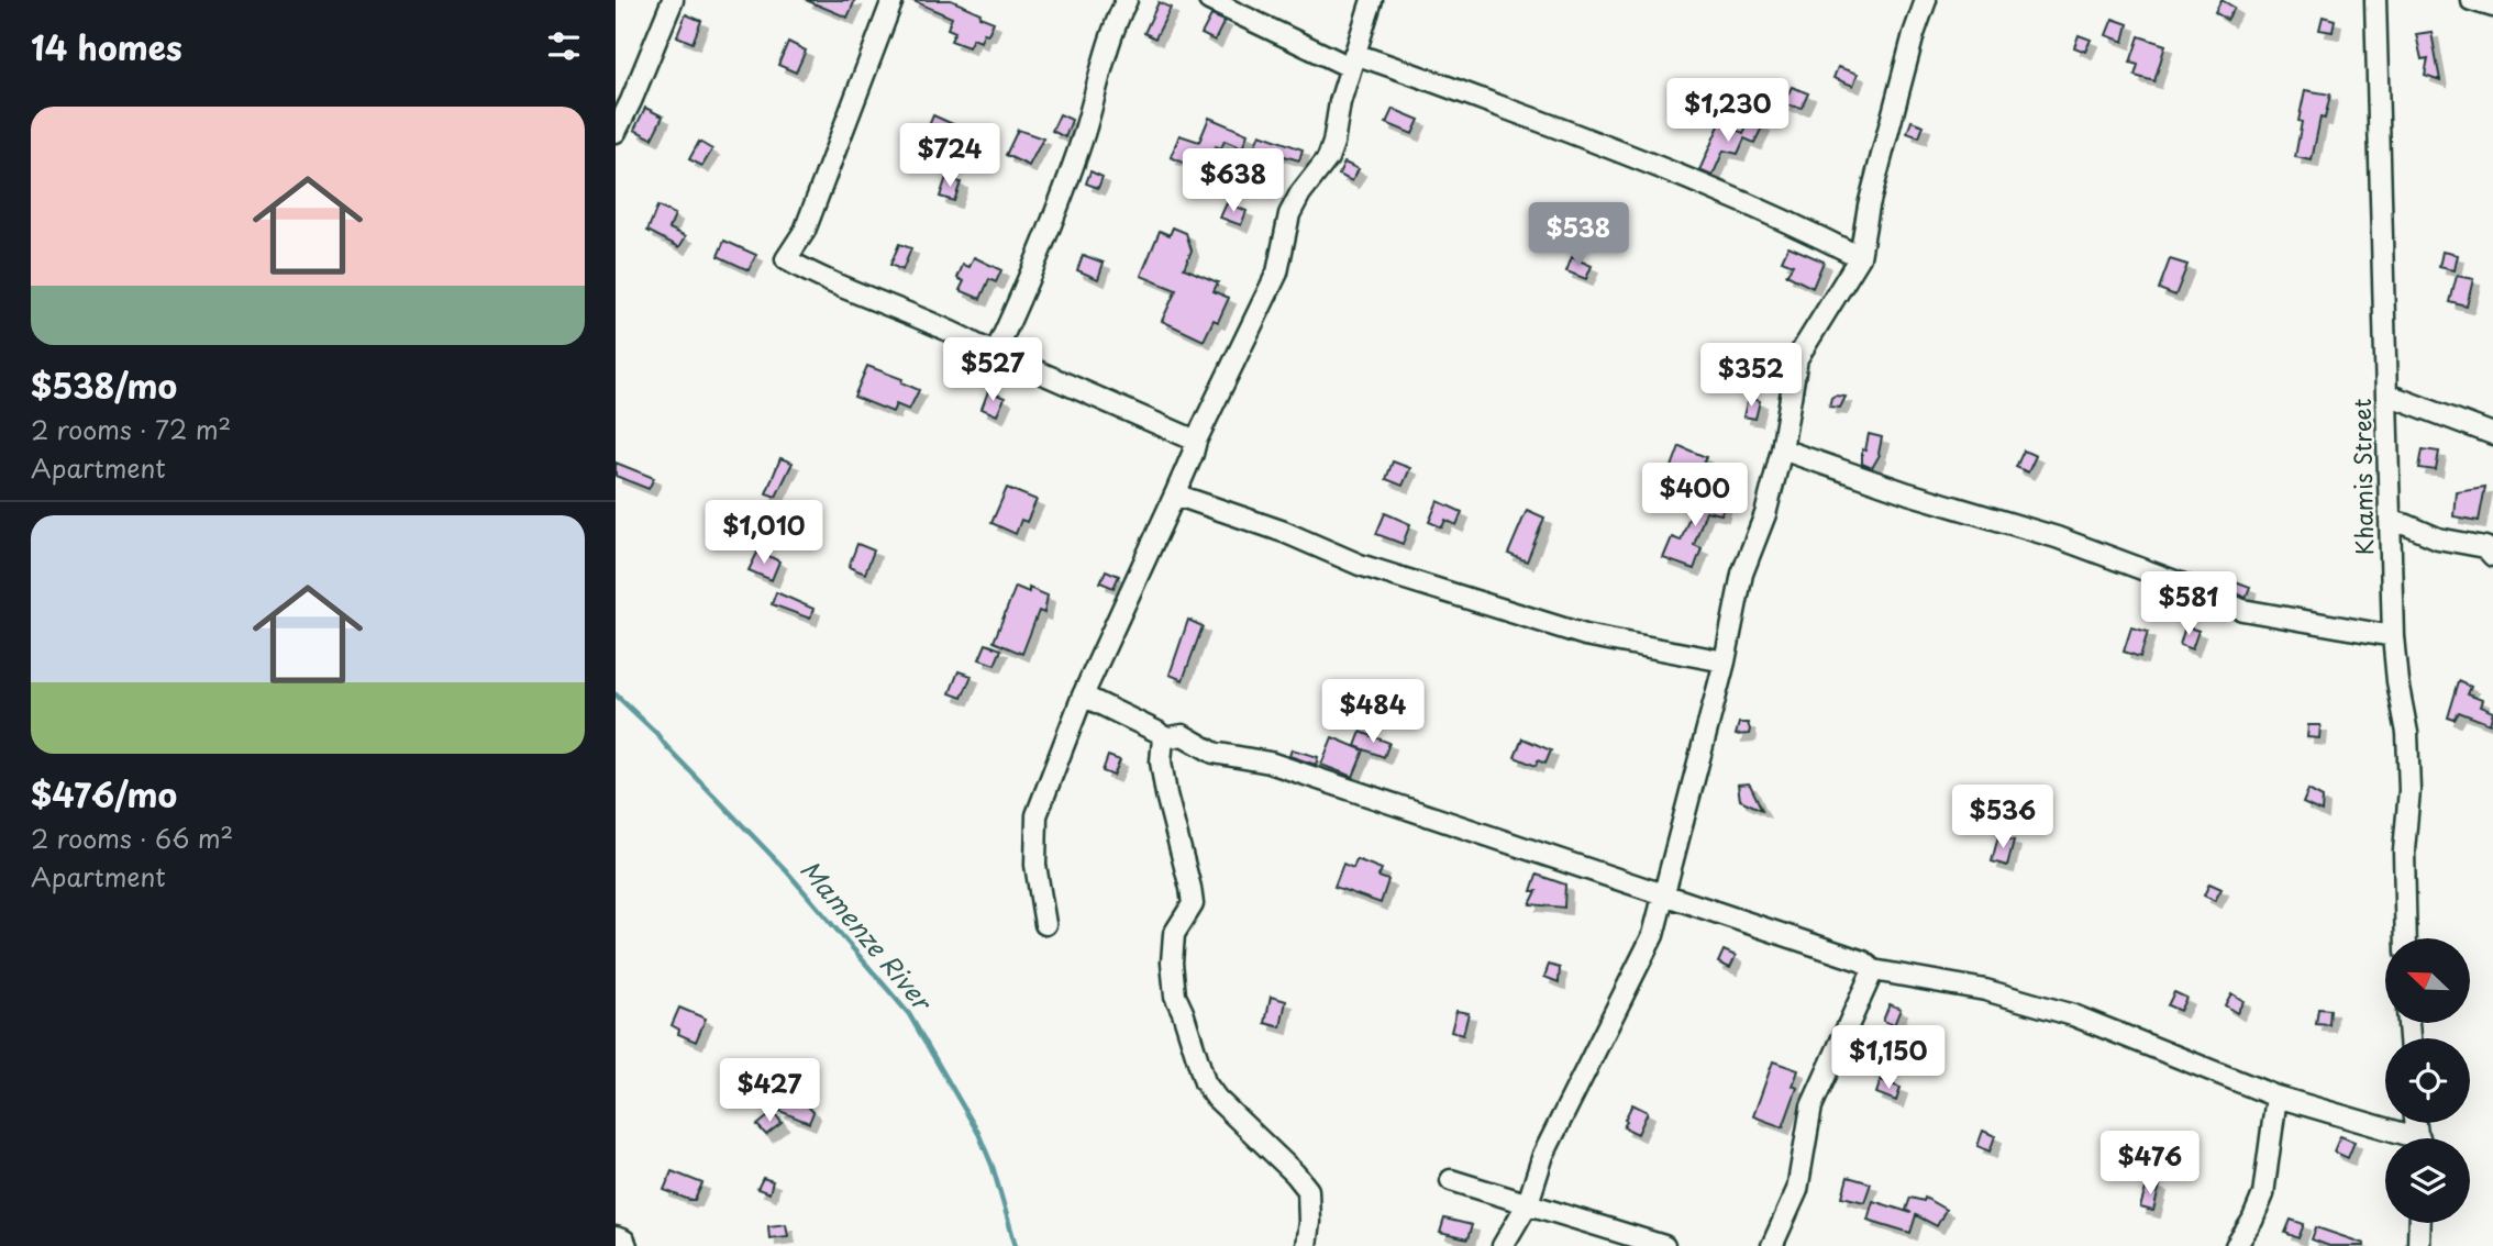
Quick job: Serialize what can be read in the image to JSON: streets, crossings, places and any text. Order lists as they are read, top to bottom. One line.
{"streets":{"street":["Khamis Street"]},"water":["Mamenze River"],"north":"top left","page":{"heading":"14 homes","price":["$1,230","$724","$638","$538","$527","$352","$400","$1,010","$581","$484","$536","$1,150","$427","$476"],"list":[{"name":"$538/mo","note":"2 rooms · 72 m² · Apartment"},{"name":"$476/mo","note":"2 rooms · 66 m² · Apartment"}]}}
